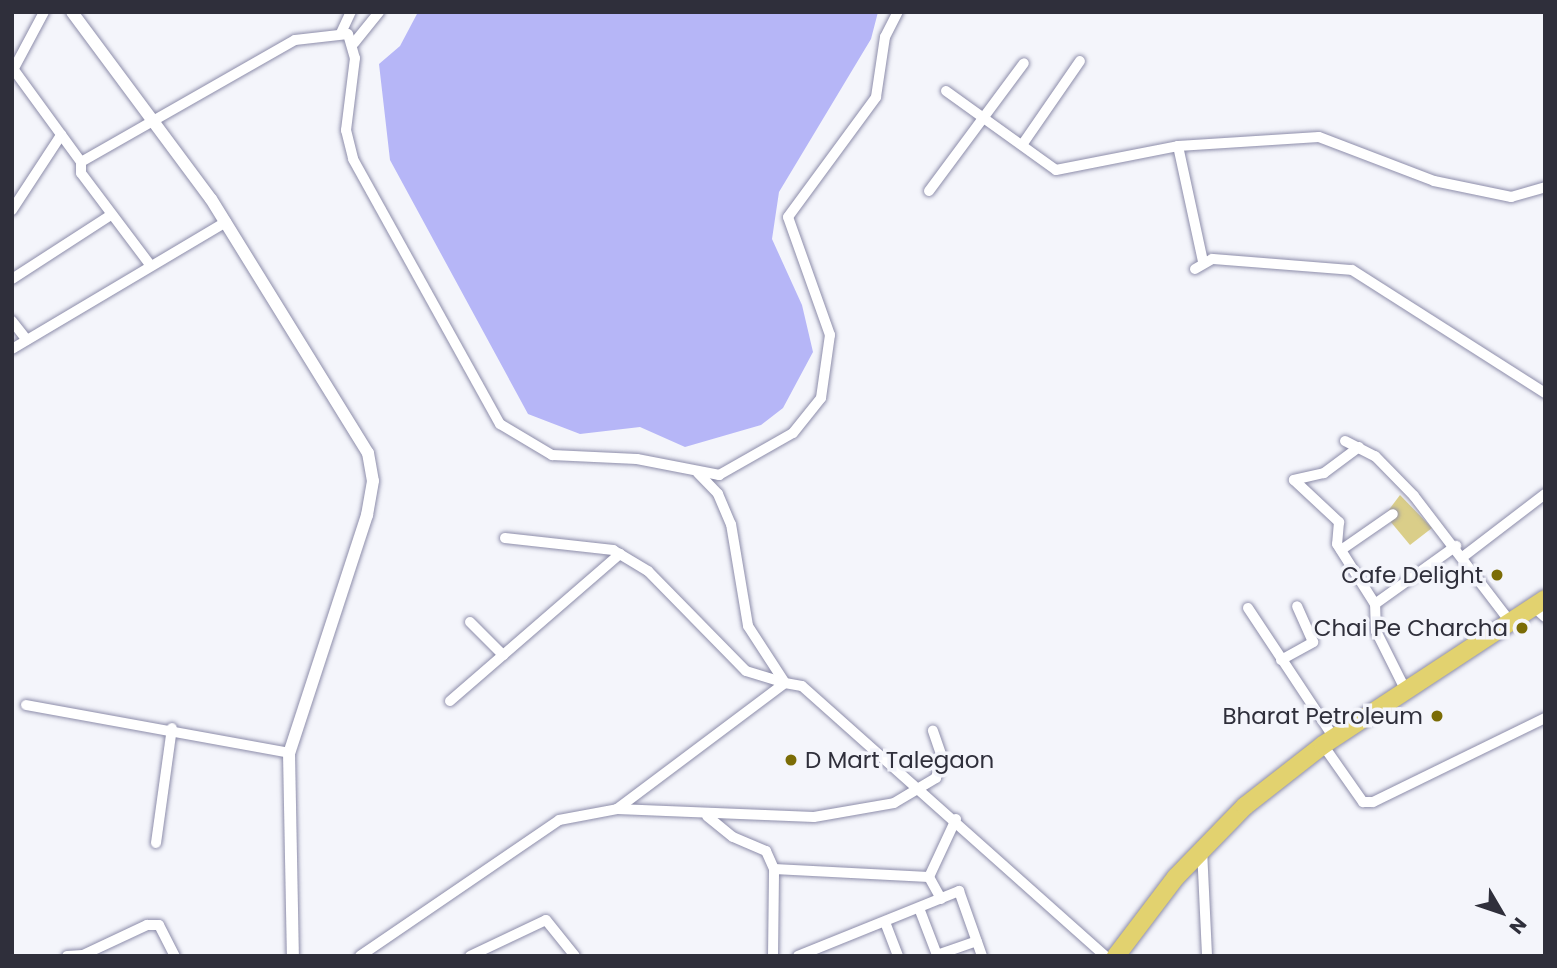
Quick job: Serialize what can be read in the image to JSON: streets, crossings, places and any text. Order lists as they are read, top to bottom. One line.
{"places":["Cafe Delight","Chai Pe Charcha","Bharat Petroleum","D Mart Talegaon"],"north":"bottom right"}
